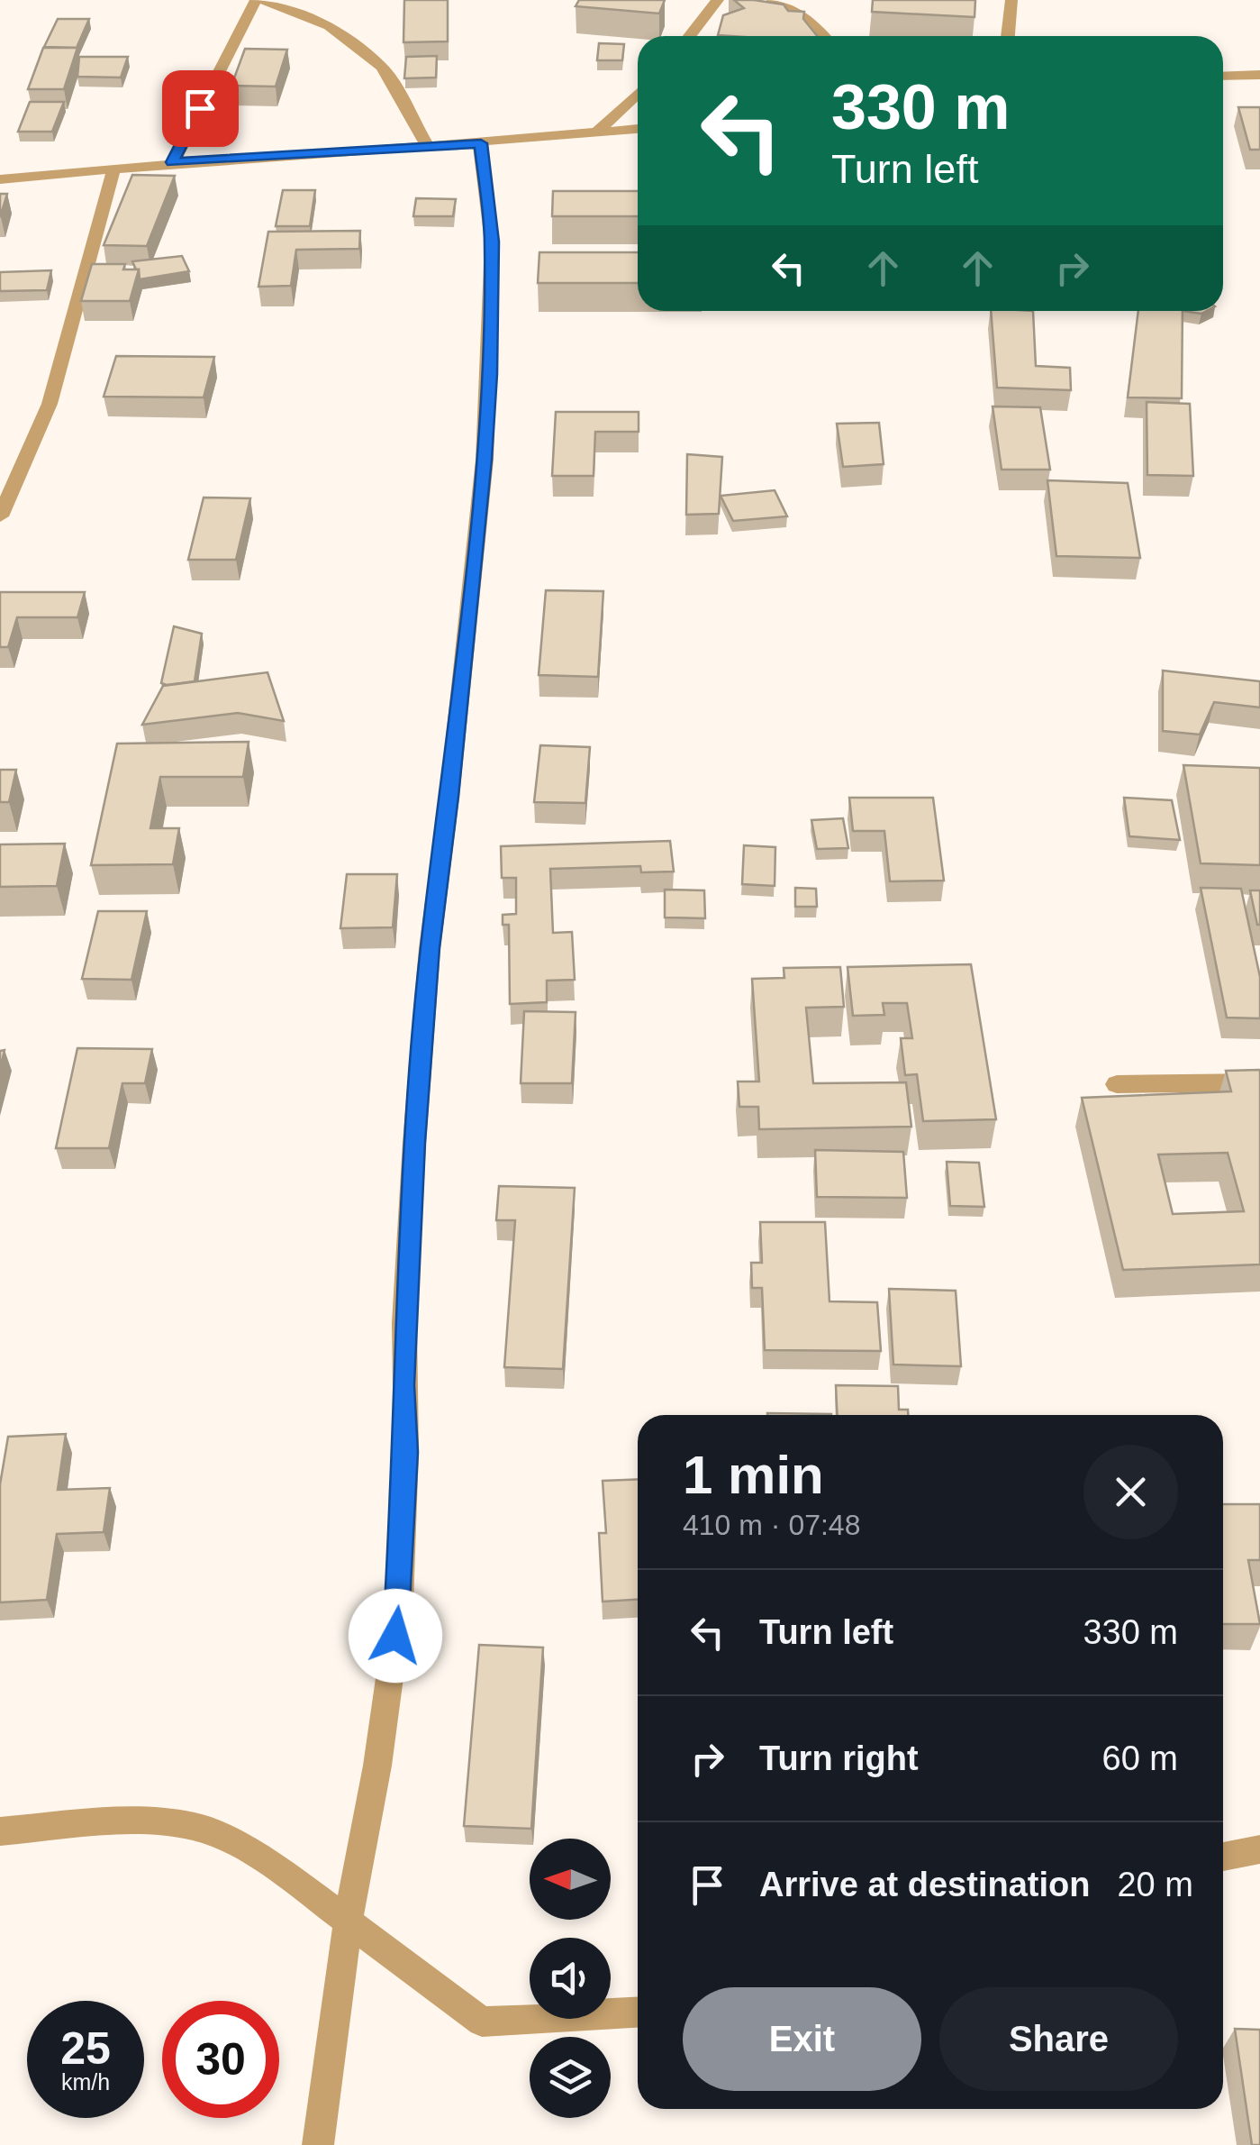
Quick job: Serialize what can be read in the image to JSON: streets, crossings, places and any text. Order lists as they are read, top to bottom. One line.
{"north":"left","page":{"turn":["330 m","Turn left"],"heading":["1 min","410 m · 07:48"],"list":[{"name":"Turn left","value":"330 m"},{"name":"Turn right","value":"60 m"},{"name":"Arrive at destination","value":"20 m"}],"buttons":["Exit","Share"],"speed":"25 km/h","limit":"30"}}
